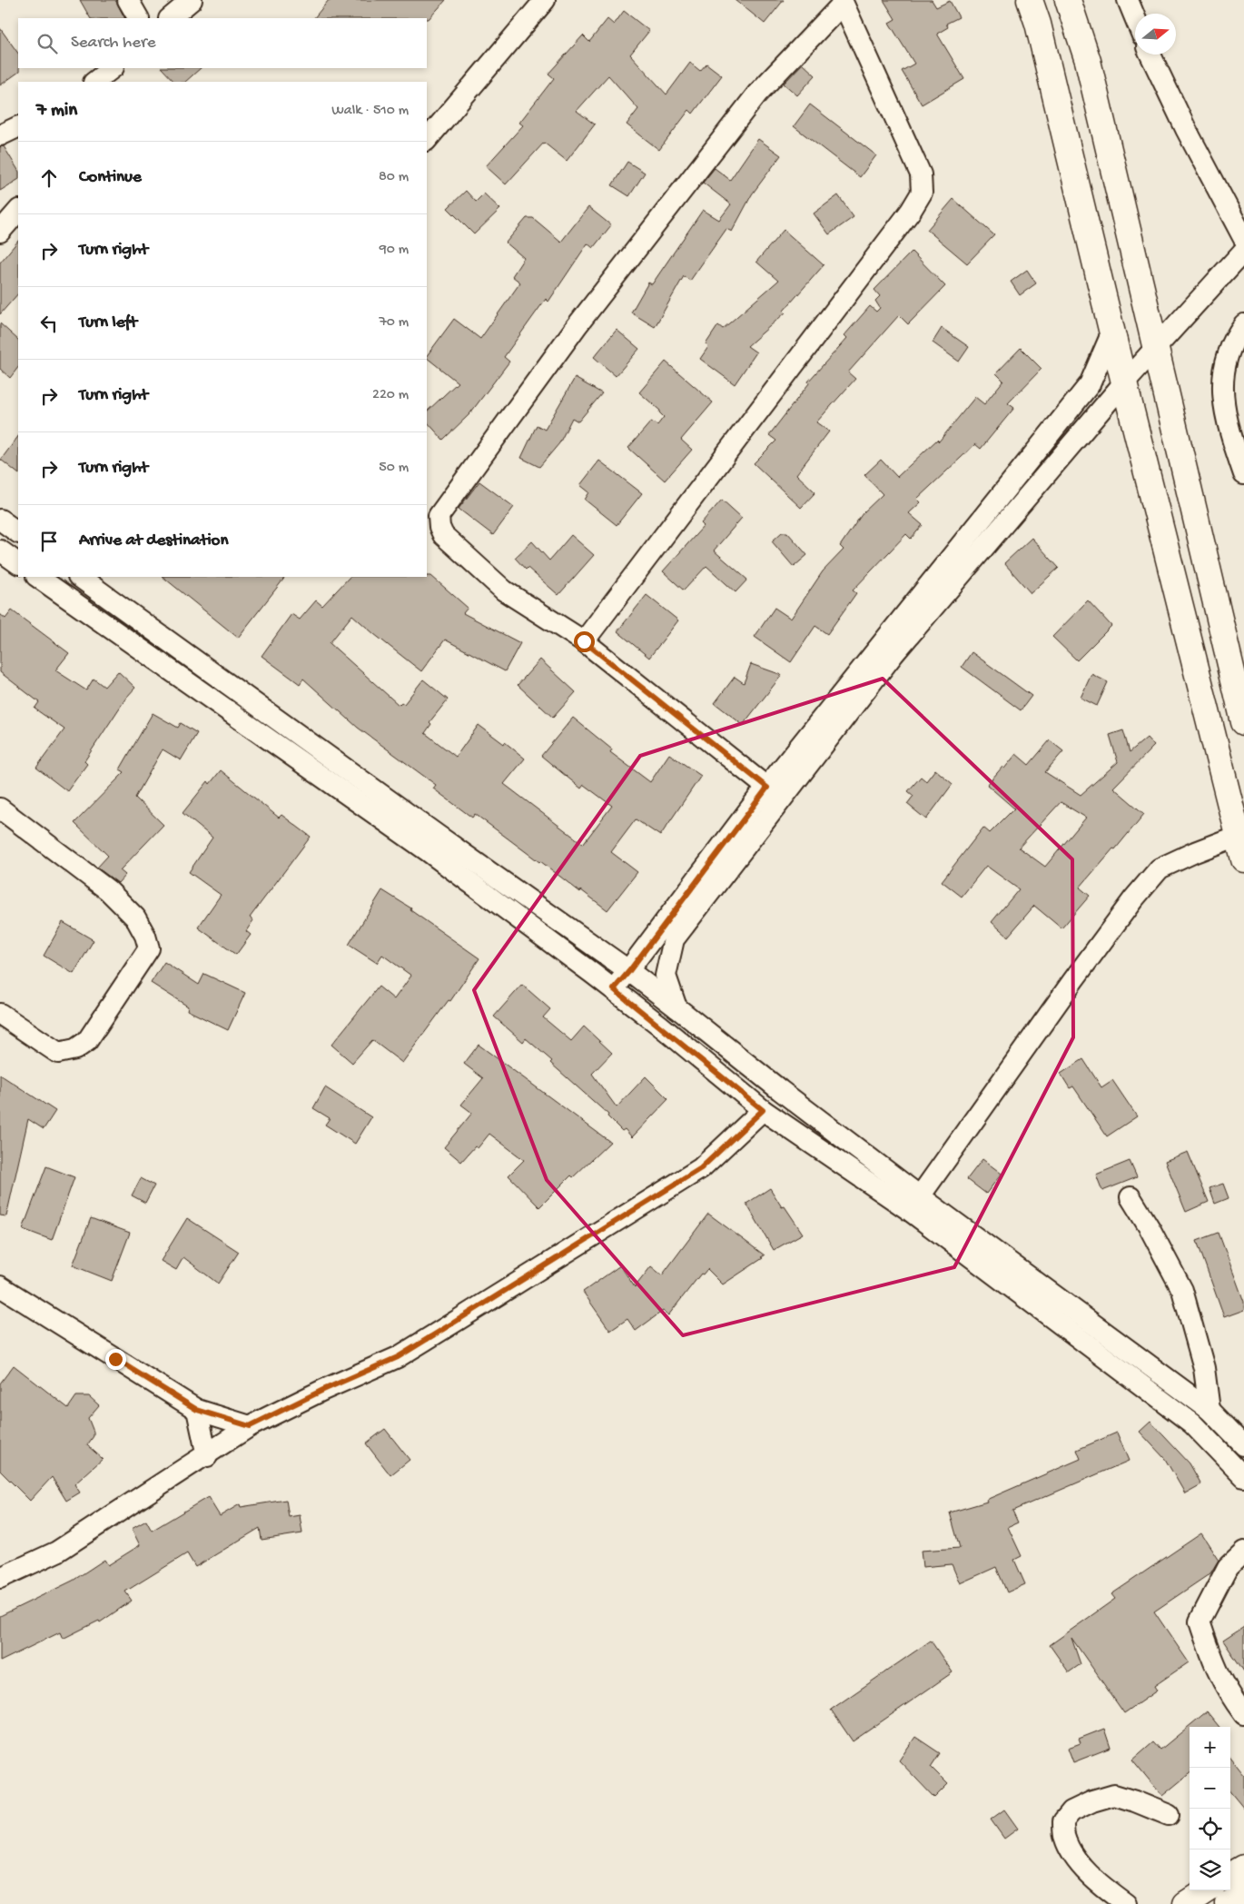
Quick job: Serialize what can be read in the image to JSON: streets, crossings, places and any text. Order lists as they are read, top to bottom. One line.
{"north":"right","page":{"search":"Search here","heading":["7 min","Walk · 510 m"],"list":[["Continue","80 m"],["Turn right","90 m"],["Turn left","70 m"],["Turn right","220 m"],["Turn right","50 m"],"Arrive at destination"],"map_buttons":["+","−"]}}
